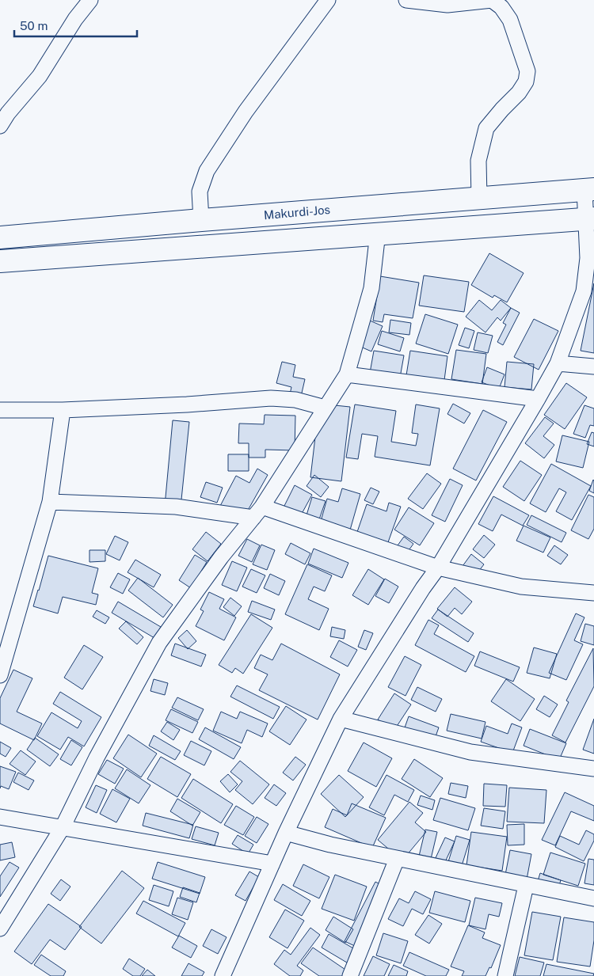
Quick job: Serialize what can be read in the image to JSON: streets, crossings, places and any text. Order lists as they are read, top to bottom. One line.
{"streets":{"highway":["Makurdi-Jos"]},"scale_bar":"50 m"}
